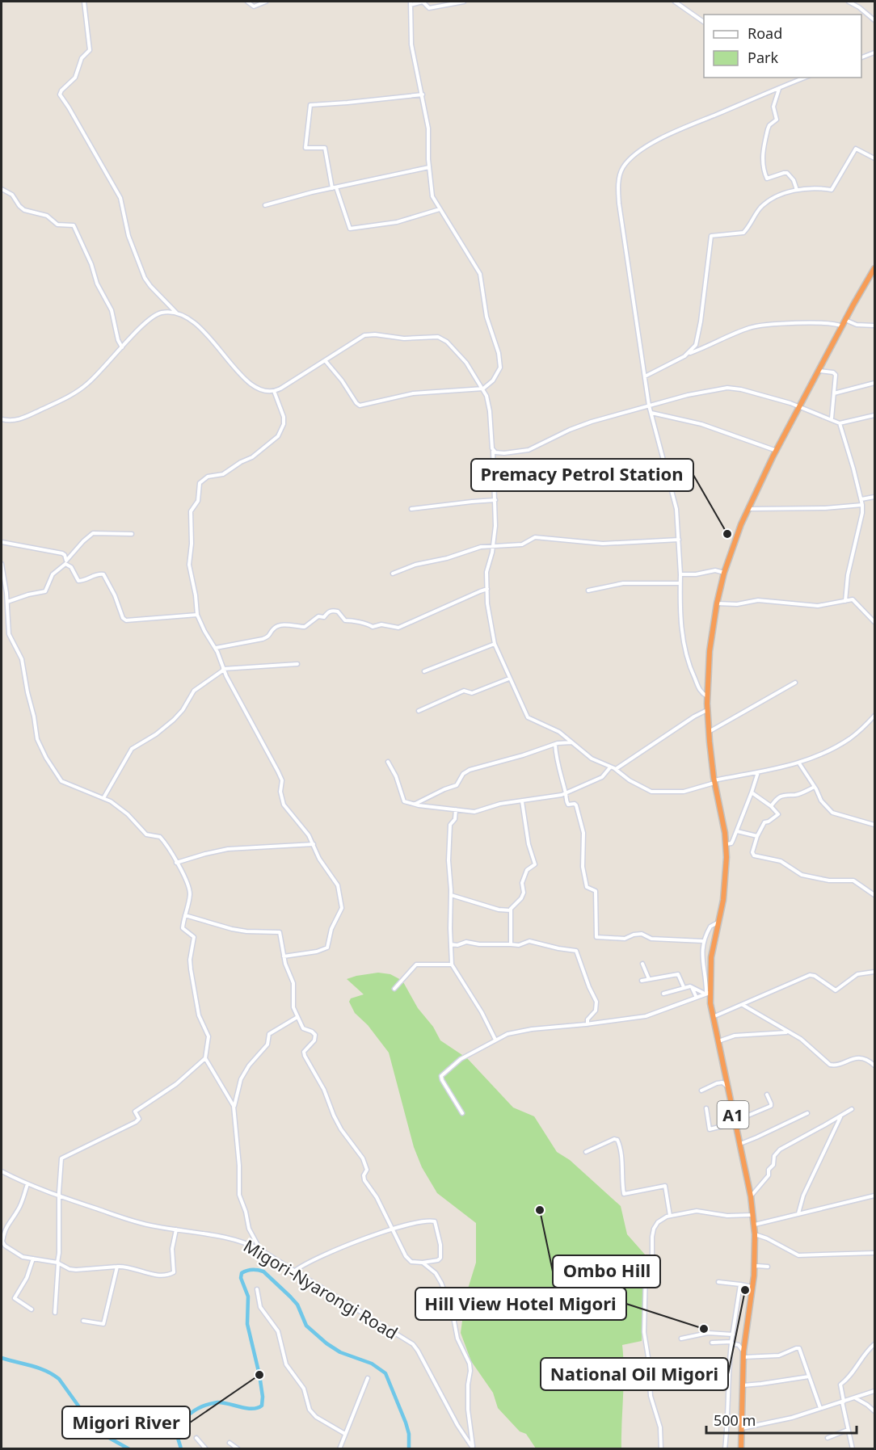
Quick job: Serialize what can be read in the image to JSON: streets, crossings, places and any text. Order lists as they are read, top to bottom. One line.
{"streets":{"highway":["A1"],"street":["Migori-Nyarongi Road"]},"places":["Premacy Petrol Station","Ombo Hill","National Oil Migori","Hill View Hotel Migori","Migori River"],"legend":["Road","Park"],"scale_bar":"500 m"}
